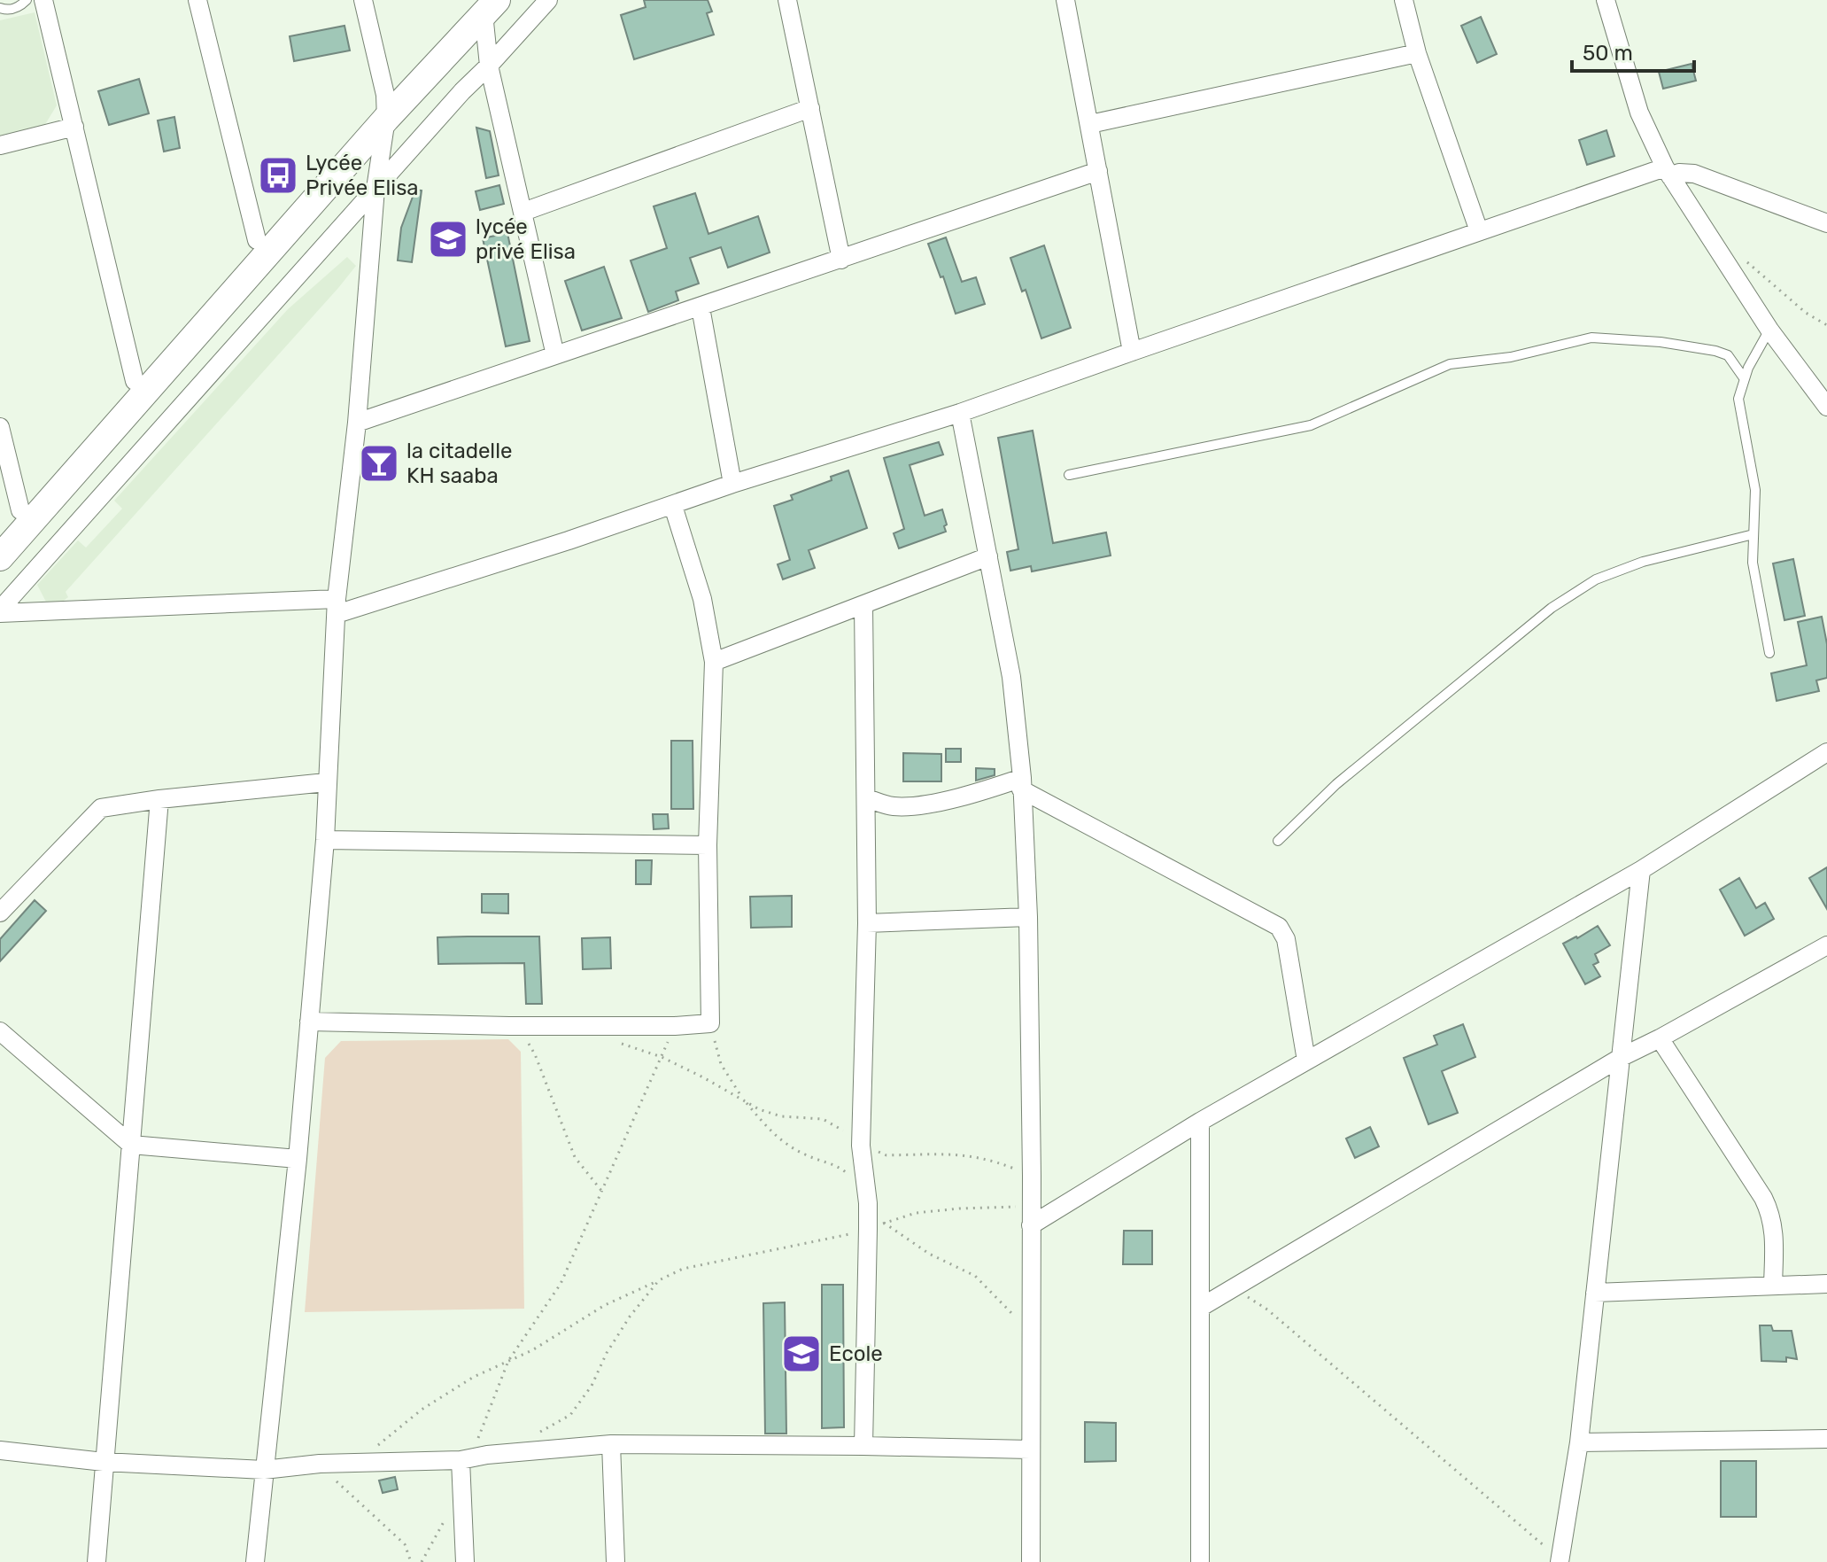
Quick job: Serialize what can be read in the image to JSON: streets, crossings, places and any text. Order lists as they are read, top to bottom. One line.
{"places":{"bus stop":["Lycée Privée Elisa"],"school or university":["lycée privé Elisa","Ecole"],"bar":["la citadelle KH saaba"]},"scale_bar":"50 m"}
